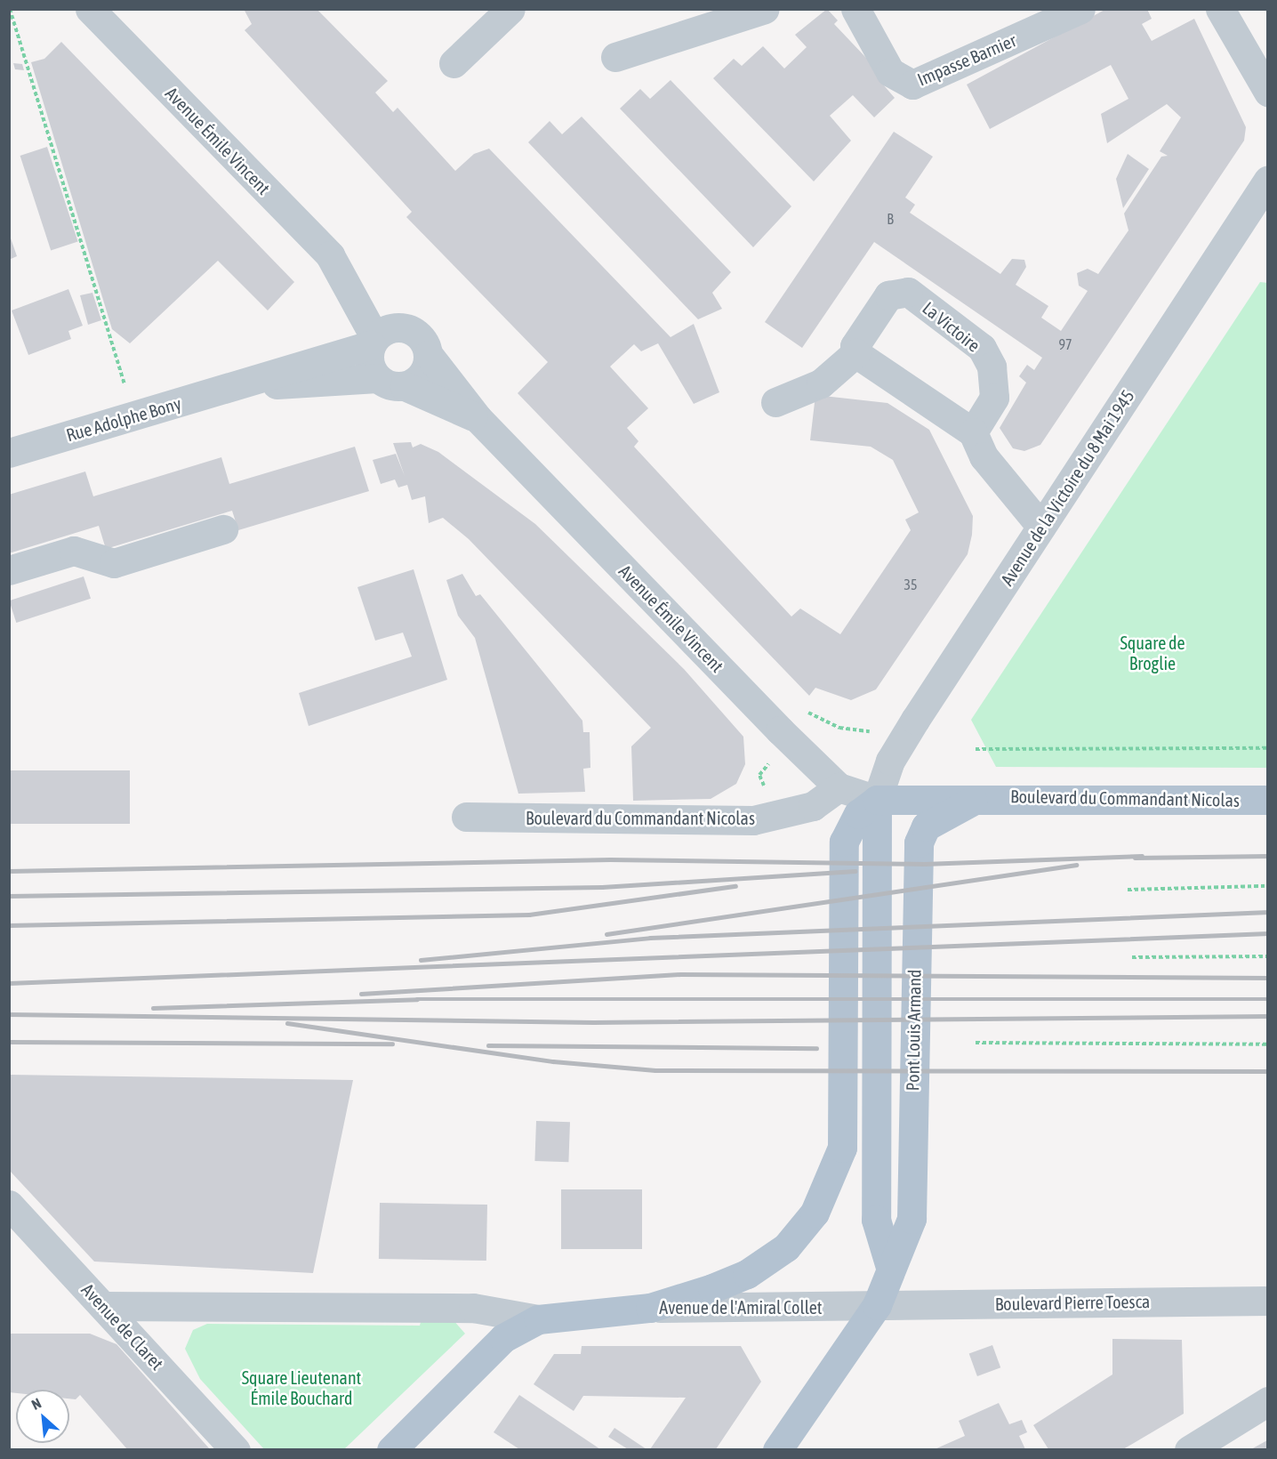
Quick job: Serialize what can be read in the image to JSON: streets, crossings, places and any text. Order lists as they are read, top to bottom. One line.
{"streets":{"main road":["Boulevard du Commandant Nicolas","Pont Louis Armand","Avenue de l'Amiral Collet"],"street":["Impasse Barnier","Avenue Émile Vincent","La Victoire","Rue Adolphe Bony","Avenue de la Victoire du 8 Mai 1945","Boulevard Pierre Toesca","Avenue de Claret"]},"crossings":[["Avenue Émile Vincent","Rue Adolphe Bony"],["Avenue Émile Vincent","Avenue de la Victoire du 8 Mai 1945"],["Avenue Émile Vincent","Boulevard du Commandant Nicolas"],["Avenue Émile Vincent","Pont Louis Armand"],["Avenue Émile Vincent","Avenue de l'Amiral Collet"],["Avenue de la Victoire du 8 Mai 1945","Boulevard du Commandant Nicolas"],["Avenue de la Victoire du 8 Mai 1945","Pont Louis Armand"],["Avenue de la Victoire du 8 Mai 1945","Avenue de l'Amiral Collet"],["Boulevard du Commandant Nicolas","Pont Louis Armand"],["Boulevard du Commandant Nicolas","Avenue de l'Amiral Collet"],["Pont Louis Armand","Avenue de l'Amiral Collet"],["Boulevard Pierre Toesca","Avenue de l'Amiral Collet"]],"parks":["Square de Broglie","Square Lieutenant Émile Bouchard"],"house_numbers":["B","97","35"],"north":"top left"}
